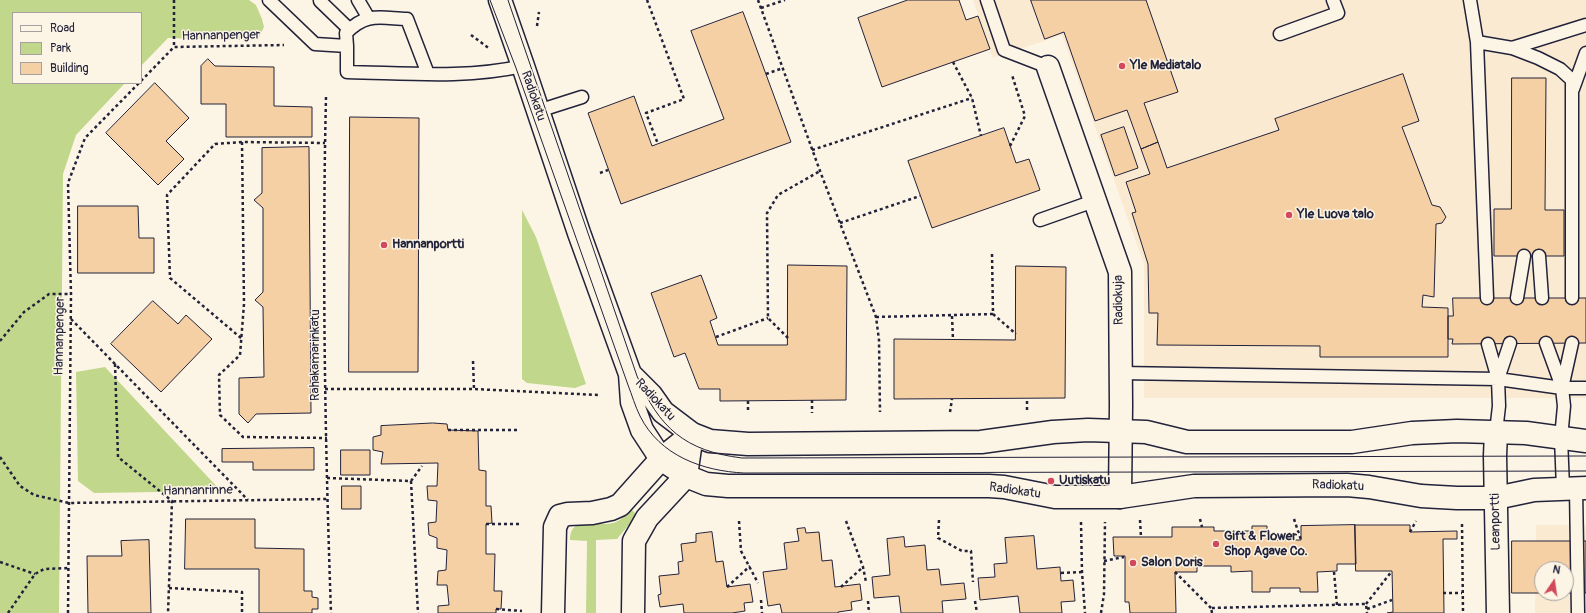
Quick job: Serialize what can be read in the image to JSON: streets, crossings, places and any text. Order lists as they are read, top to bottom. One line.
{"streets":{"street":["Radiokatu","Radiokuja","Leanportti"],"path":["Hannanpenger","Rahakamarinkatu","Hannanrinne"]},"crossings":[["Hannanpenger","Hannanrinne"],["Radiokatu","Radiokuja"],["Radiokatu","Leanportti"],["Rahakamarinkatu","Hannanrinne"]],"places":["Yle Mediatalo","Yle Luova talo","Hannanportti","Uutiskatu","Gift & Flower Shop Agave Co.","Salon Doris"],"legend":["Road","Park","Building"],"north":"top"}
